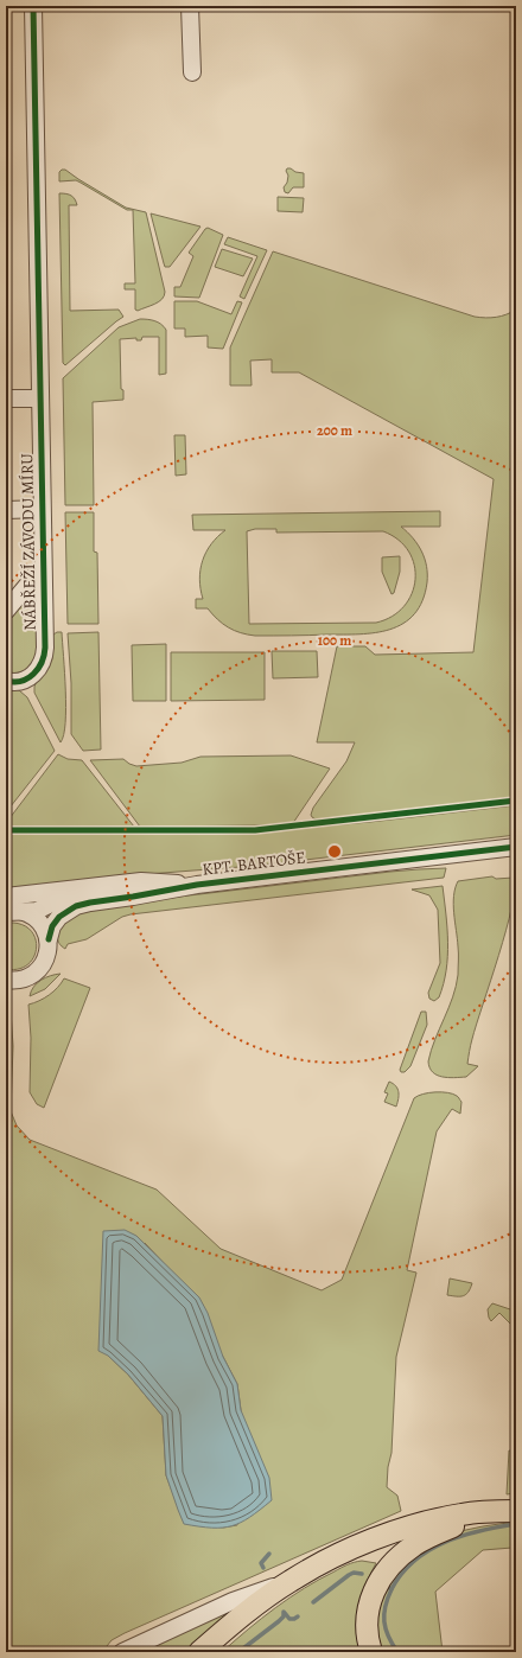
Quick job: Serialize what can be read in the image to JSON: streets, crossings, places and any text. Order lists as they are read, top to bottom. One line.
{"streets":{"street":["NÁBŘEŽÍ ZÁVODU MÍRU","KPT. BARTOŠE"]},"rings":["200 m","100 m"]}
